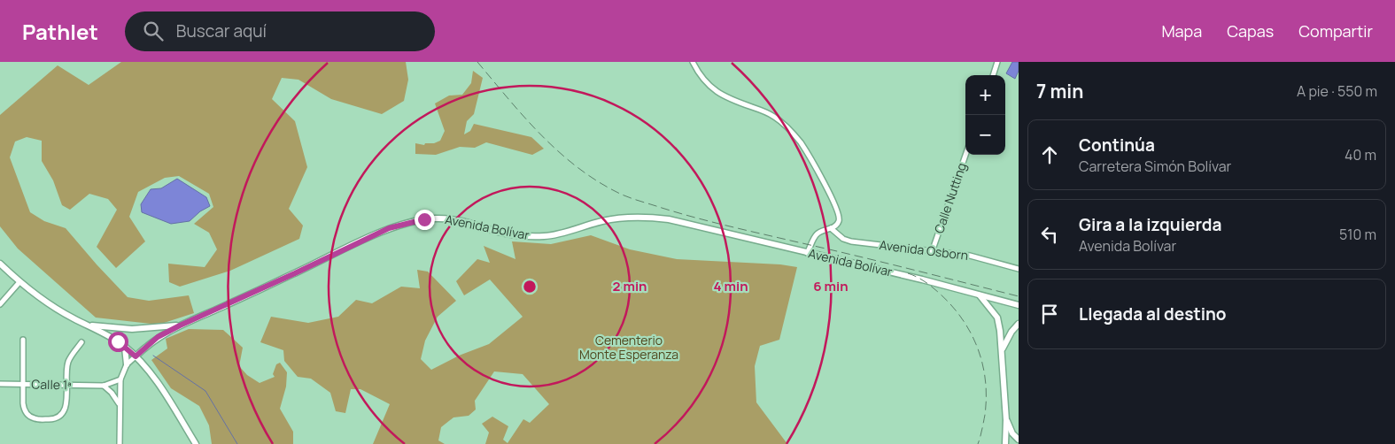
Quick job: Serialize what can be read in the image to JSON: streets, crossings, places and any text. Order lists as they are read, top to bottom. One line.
{"streets":{"main road":["Avenida Bolívar"],"street":["Calle Nutting","Avenida Osborn","Calle 1ª"]},"crossings":[["Calle Nutting","Avenida Osborn"]],"parks":["Cementerio Monte Esperanza"],"page":{"header":"Pathlet","search":"Buscar aquí","nav":["Mapa","Capas","Compartir"],"heading":["7 min","A pie · 550 m"],"map_buttons":["+","−"],"list":[["Continúa","Carretera Simón Bolívar","40 m"],["Gira a la izquierda","Avenida Bolívar","510 m"],"Llegada al destino"]},"rings":["2 min","4 min","6 min"]}
